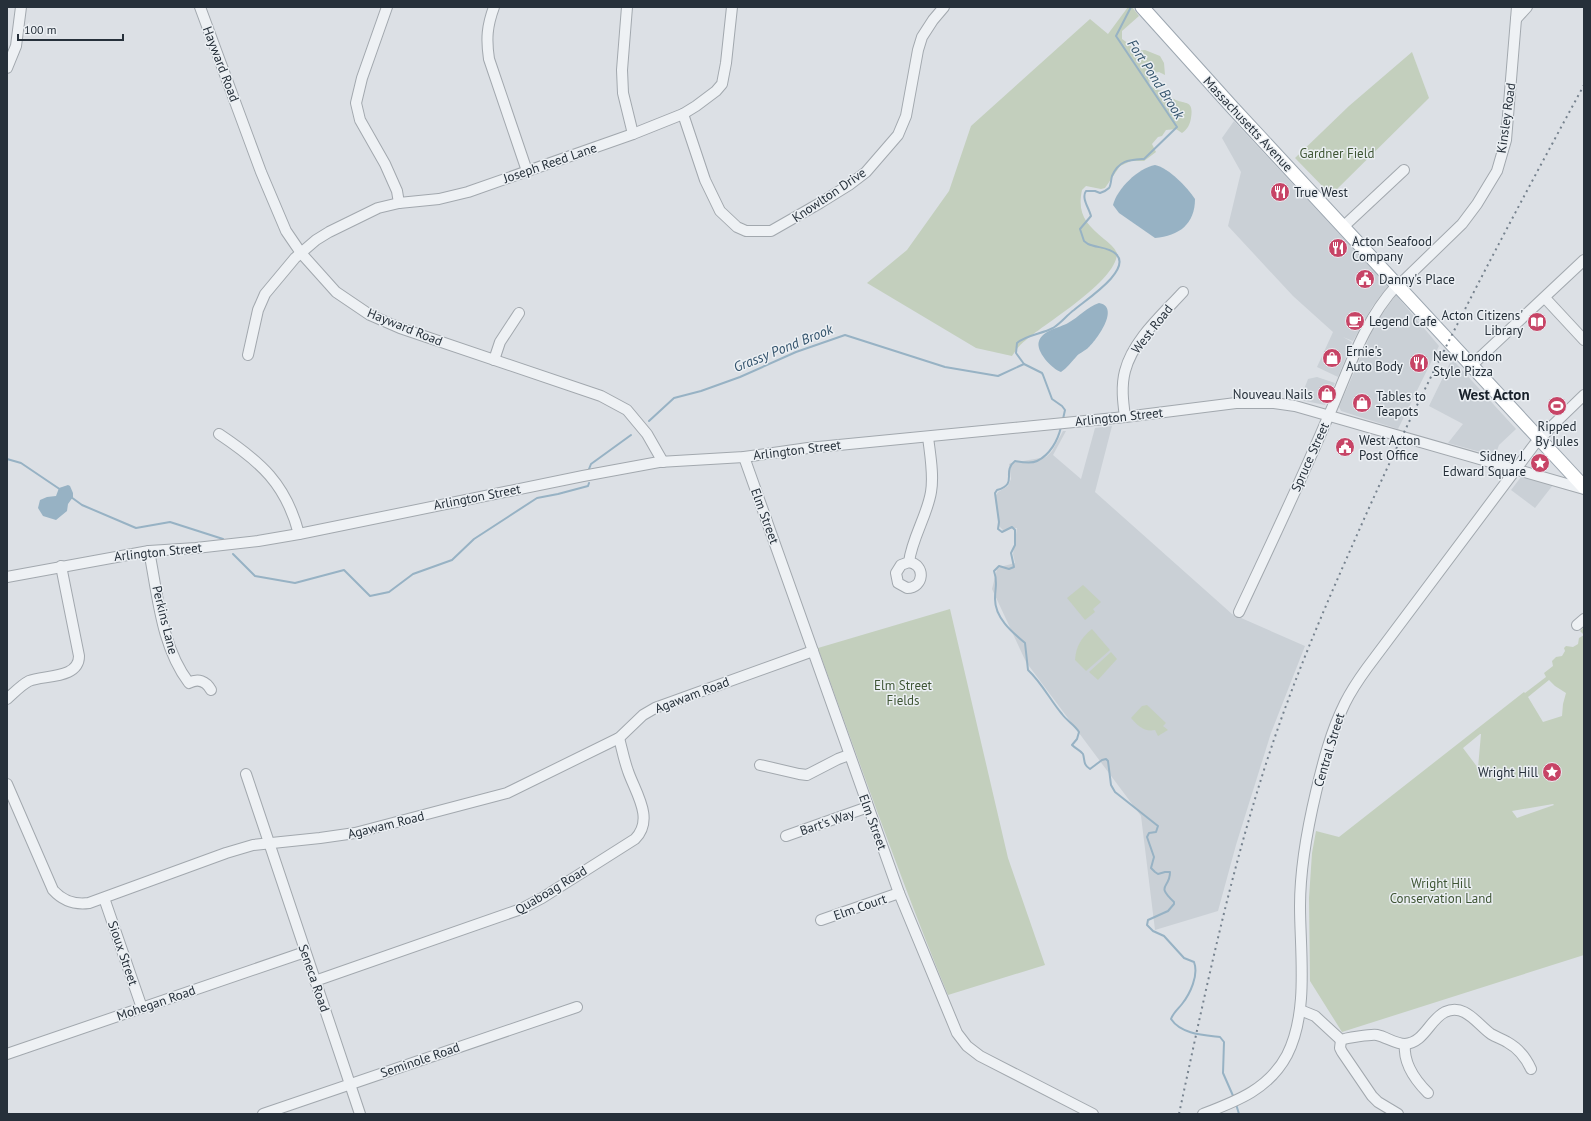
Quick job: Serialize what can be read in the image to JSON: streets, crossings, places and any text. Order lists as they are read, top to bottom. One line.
{"streets":{"main road":["Massachusetts Avenue"],"street":["Hayward Road","Kinsley Road","Joseph Reed Lane","Knowlton Drive","West Road","Arlington Street","Spruce Street","Elm Street","Perkins Lane","Agawam Road","Central Street","Bart's Way","Quaboag Road","Elm Court","Sioux Street","Seneca Road","Mohegan Road","Seminole Road"]},"crossings":[["Hayward Road","Joseph Reed Lane"],["Hayward Road","Arlington Street"],["Kinsley Road","Massachusetts Avenue"],["Kinsley Road","Spruce Street"],["Massachusetts Avenue","Arlington Street"],["Massachusetts Avenue","Spruce Street"],["Massachusetts Avenue","Central Street"],["Joseph Reed Lane","Knowlton Drive"],["West Road","Arlington Street"],["Arlington Street","Spruce Street"],["Arlington Street","Elm Street"],["Arlington Street","Perkins Lane"],["Arlington Street","Central Street"],["Elm Street","Agawam Road"],["Elm Street","Bart's Way"],["Elm Street","Elm Court"],["Agawam Road","Quaboag Road"],["Agawam Road","Sioux Street"],["Agawam Road","Seneca Road"],["Quaboag Road","Seneca Road"],["Sioux Street","Mohegan Road"],["Seneca Road","Mohegan Road"],["Seneca Road","Seminole Road"]],"districts":["West Acton"],"water":["Fort Pond Brook","Grassy Pond Brook"],"parks":["Gardner Field","Elm Street Fields","Wright Hill Conservation Land"],"places":{"restaurant":["True West","Acton Seafood Company","New London Style Pizza"],"public building":["Danny's Place","West Acton Post Office"],"cafe":["Legend Cafe"],"library":["Acton Citizens' Library"],"shop":["Ernie's Auto Body","Nouveau Nails","Tables to Teapots"],"sports":["Ripped By Jules"],"place":["Sidney J. Edward Square","Wright Hill"]},"scale_bar":"100 m"}
